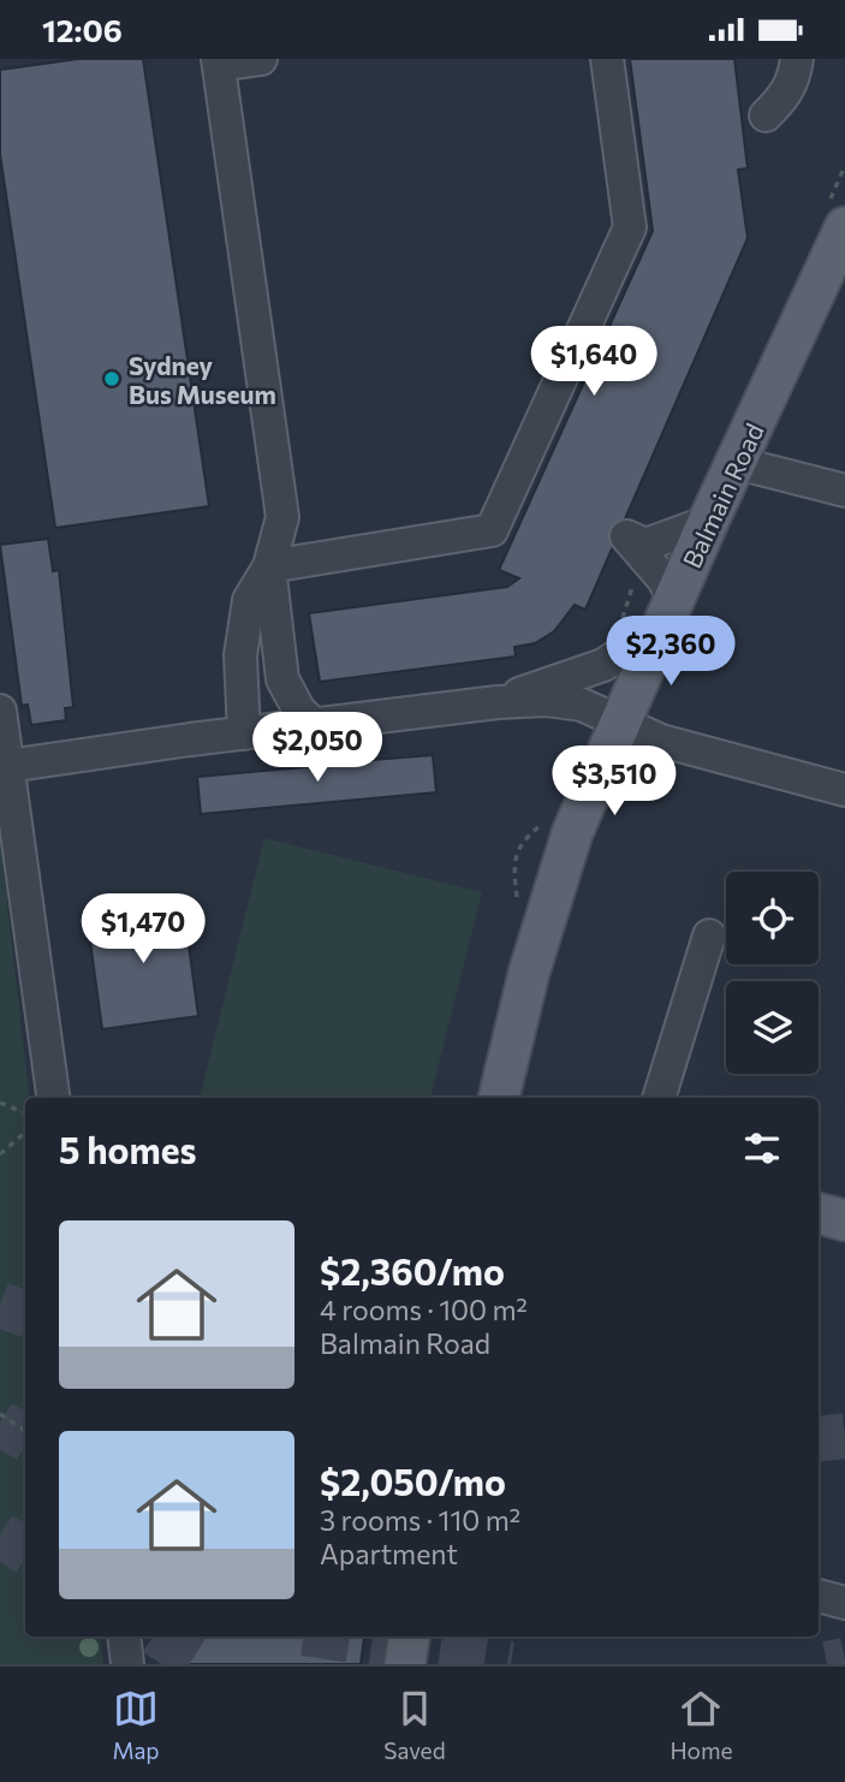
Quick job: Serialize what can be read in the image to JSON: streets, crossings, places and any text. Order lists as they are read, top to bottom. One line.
{"streets":{"main road":["Balmain Road"]},"places":["Sydney Bus Museum"],"page":{"status":"12:06","price":["$1,640","$2,360","$2,050","$3,510","$1,470"],"heading":"5 homes","list":[{"name":"$2,360/mo","note":"4 rooms · 100 m² · Balmain Road"},{"name":"$2,050/mo","note":"3 rooms · 110 m² · Apartment"}],"tabs":["Map","Saved","Home"]}}
